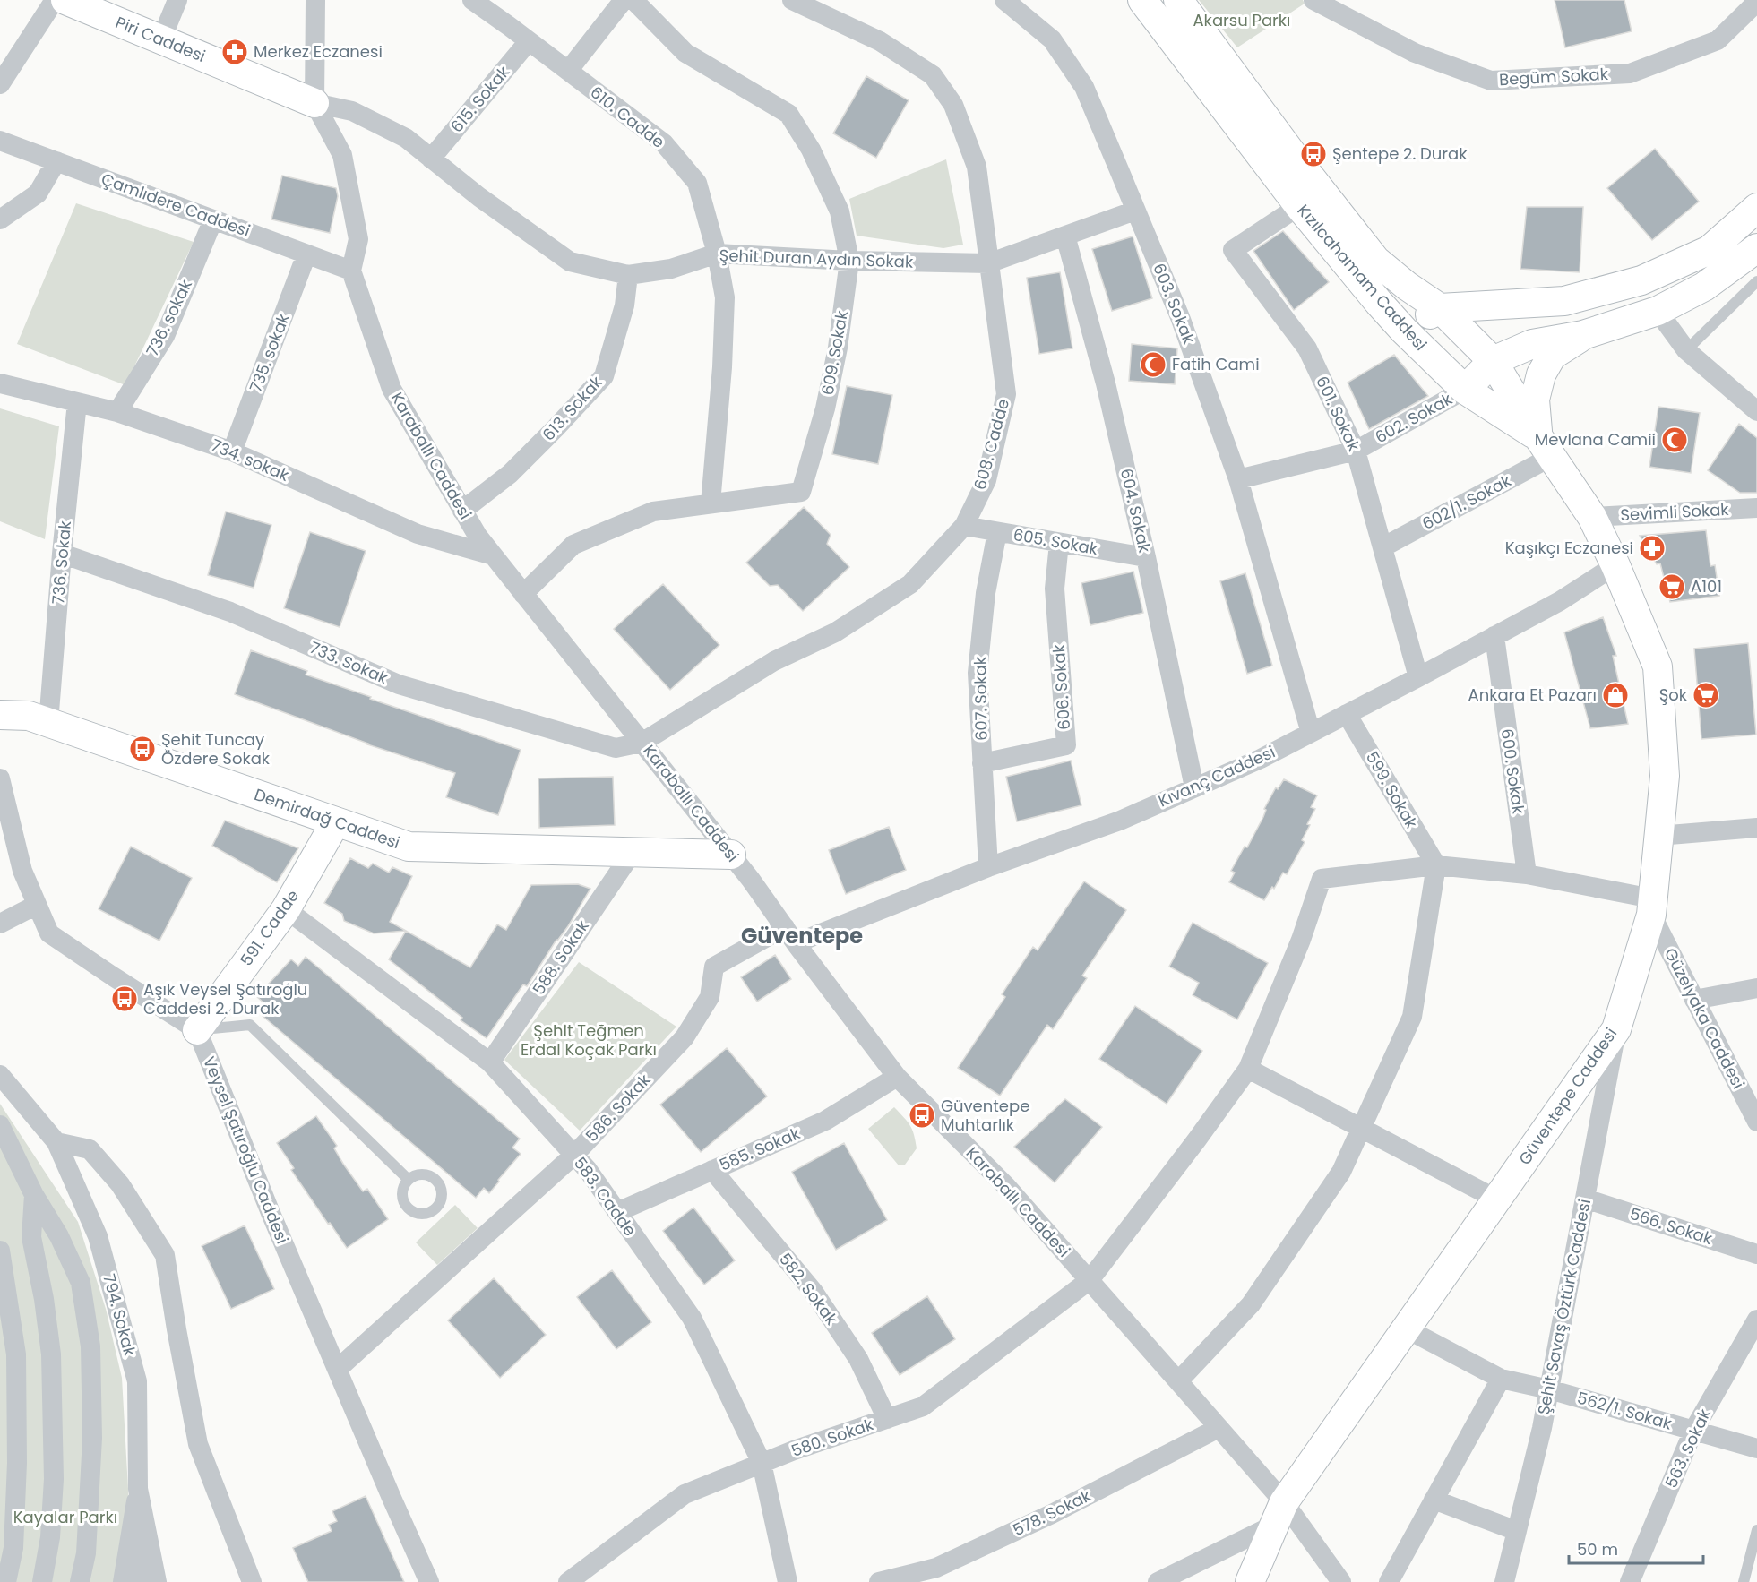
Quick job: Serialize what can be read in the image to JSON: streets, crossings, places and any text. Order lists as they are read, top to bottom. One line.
{"streets":{"street":["Piri Caddesi","Begüm Sokak","615. Sokak","610. Cadde","Çamlıdere Caddesi","Şehit Duran Aydın Sokak","Kızılcahamam Caddesi","603. Sokak","736. sokak","735. sokak","609. Sokak","613. Sokak","601. Sokak","602. Sokak","608. Cadde","Karaballı Caddesi","734. sokak","602/1. Sokak","604. Sokak","Sevimli Sokak","605. Sokak","736. Sokak","733. Sokak","606. Sokak","607. Sokak","600. Sokak","Kıvanç Caddesi","599. Sokak","Demirdağ Caddesi","591. Cadde","588. Sokak","Güzelyaka Caddesi","Güventepe Caddesi","586. Sokak","585. Sokak","Veysel Şatıroğlu Caddesi","583. Cadde","566. Sokak","582. Sokak","Şehit Savaş Öztürk Caddesi","794. Sokak","562/1. Sokak","580. Sokak","563. Sokak","578. Sokak"]},"crossings":[["Piri Caddesi","Şehit Duran Aydın Sokak"],["615. Sokak","610. Cadde"],["615. Sokak","Şehit Duran Aydın Sokak"],["610. Cadde","Şehit Duran Aydın Sokak"],["610. Cadde","609. Sokak"],["Çamlıdere Caddesi","736. sokak"],["Çamlıdere Caddesi","735. sokak"],["Çamlıdere Caddesi","Karaballı Caddesi"],["Şehit Duran Aydın Sokak","603. Sokak"],["Şehit Duran Aydın Sokak","609. Sokak"],["Şehit Duran Aydın Sokak","613. Sokak"],["Şehit Duran Aydın Sokak","608. Cadde"],["Şehit Duran Aydın Sokak","604. Sokak"],["Kızılcahamam Caddesi","601. Sokak"],["Kızılcahamam Caddesi","602. Sokak"],["Kızılcahamam Caddesi","602/1. Sokak"],["Kızılcahamam Caddesi","Güventepe Caddesi"],["603. Sokak","602. Sokak"],["603. Sokak","Kıvanç Caddesi"],["736. sokak","734. sokak"],["735. sokak","734. sokak"],["609. Sokak","Karaballı Caddesi"],["613. Sokak","Karaballı Caddesi"],["601. Sokak","602. Sokak"],["601. Sokak","602/1. Sokak"],["601. Sokak","Kıvanç Caddesi"],["608. Cadde","Karaballı Caddesi"],["608. Cadde","605. Sokak"],["608. Cadde","733. Sokak"],["Karaballı Caddesi","734. sokak"],["Karaballı Caddesi","733. Sokak"],["Karaballı Caddesi","Kıvanç Caddesi"],["Karaballı Caddesi","Demirdağ Caddesi"],["Karaballı Caddesi","Güventepe Caddesi"],["Karaballı Caddesi","586. Sokak"],["Karaballı Caddesi","585. Sokak"],["Karaballı Caddesi","580. Sokak"],["Karaballı Caddesi","578. Sokak"],["734. sokak","736. Sokak"],["602/1. Sokak","Güventepe Caddesi"],["604. Sokak","605. Sokak"],["604. Sokak","Kıvanç Caddesi"],["Sevimli Sokak","Güventepe Caddesi"],["605. Sokak","606. Sokak"],["605. Sokak","607. Sokak"],["736. Sokak","733. Sokak"],["736. Sokak","Demirdağ Caddesi"],["606. Sokak","607. Sokak"],["607. Sokak","Kıvanç Caddesi"],["600. Sokak","Kıvanç Caddesi"],["Kıvanç Caddesi","599. Sokak"],["Kıvanç Caddesi","Güventepe Caddesi"],["Kıvanç Caddesi","586. Sokak"],["599. Sokak","580. Sokak"],["Demirdağ Caddesi","591. Cadde"],["Demirdağ Caddesi","588. Sokak"],["591. Cadde","Veysel Şatıroğlu Caddesi"],["591. Cadde","583. Cadde"],["588. Sokak","583. Cadde"],["Güzelyaka Caddesi","Güventepe Caddesi"],["Güventepe Caddesi","Şehit Savaş Öztürk Caddesi"],["Güventepe Caddesi","562/1. Sokak"],["586. Sokak","583. Cadde"],["585. Sokak","583. Cadde"],["585. Sokak","582. Sokak"],["583. Cadde","580. Sokak"],["566. Sokak","Şehit Savaş Öztürk Caddesi"],["582. Sokak","580. Sokak"],["Şehit Savaş Öztürk Caddesi","562/1. Sokak"],["562/1. Sokak","563. Sokak"]],"districts":["Güventepe"],"parks":["Akarsu Parkı","Şehit Teğmen Erdal Koçak Parkı","Kayalar Parkı"],"places":{"pharmacy":["Merkez Eczanesi","Kaşıkçı Eczanesi"],"bus stop":["Şentepe 2. Durak","Şehit Tuncay Özdere Sokak","Aşık Veysel Şatıroğlu Caddesi 2. Durak","Güventepe Muhtarlık"],"mosque":["Fatih Cami","Mevlana Camii"],"supermarket":["A101","Şok"],"shop":["Ankara Et Pazarı"]},"scale_bar":"50 m"}
